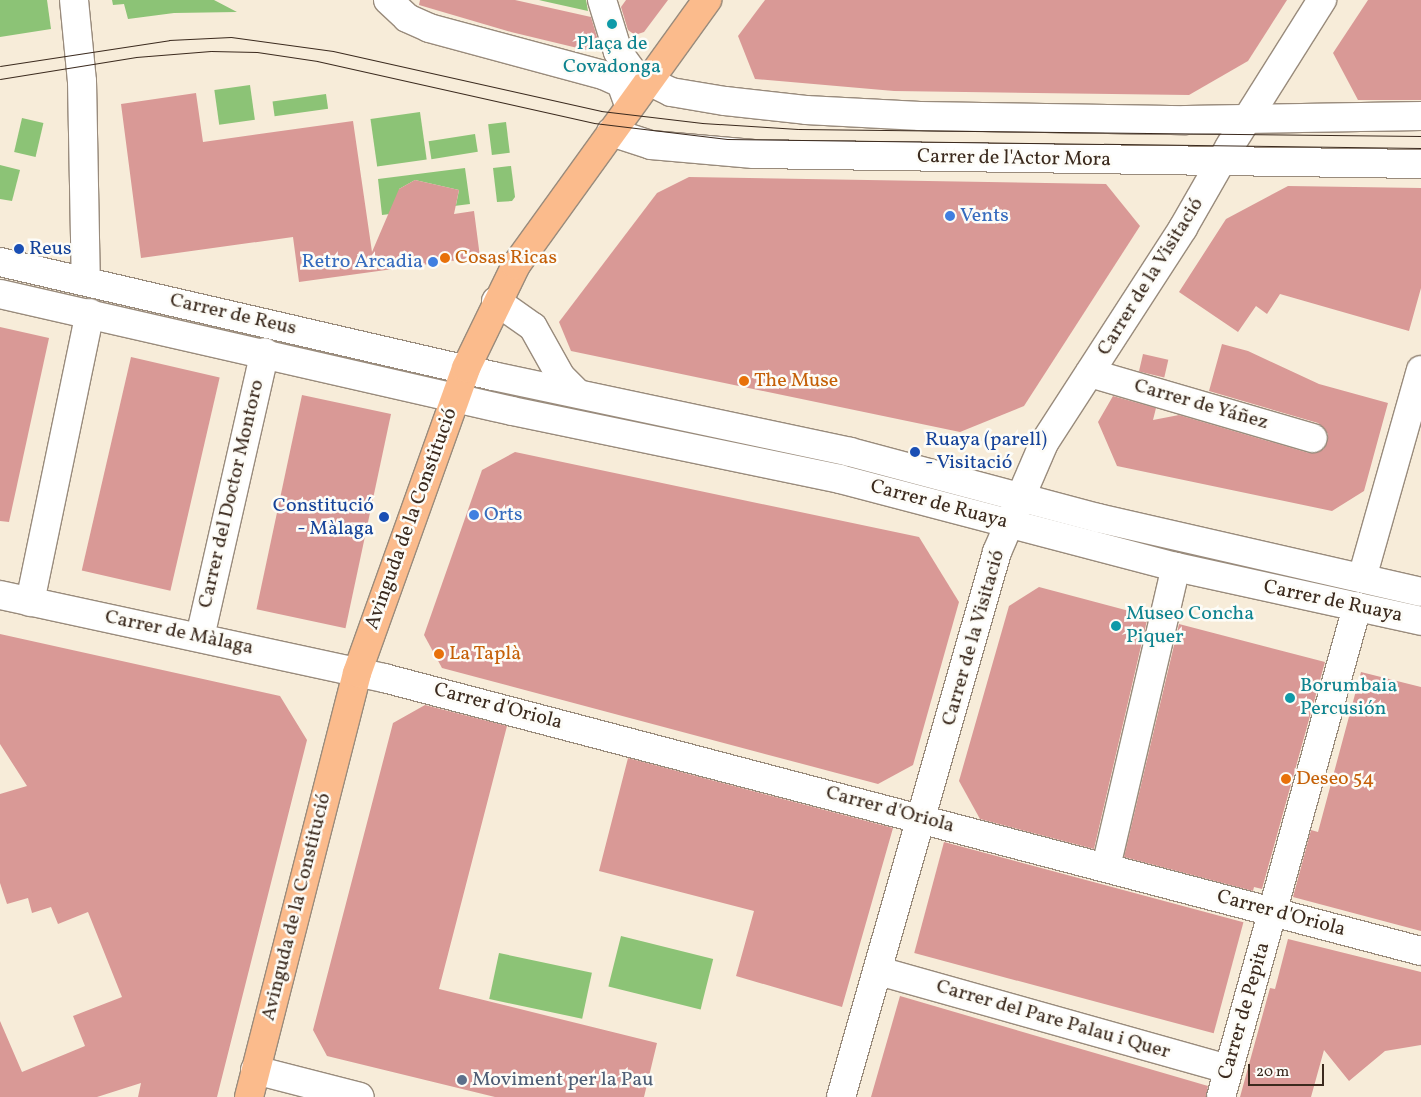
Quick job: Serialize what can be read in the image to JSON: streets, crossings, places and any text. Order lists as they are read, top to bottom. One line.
{"streets":{"main road":["Avinguda de la Constitució"],"street":["Carrer de l'Actor Mora","Carrer de la Visitació","Carrer de Reus","Carrer de Yáñez","Carrer del Doctor Montoro","Carrer de Ruaya","Carrer de Màlaga","Carrer d'Oriola","Carrer de Pepita","Carrer del Pare Palau i Quer"]},"crossings":[["Carrer de l'Actor Mora","Carrer de la Visitació"],["Carrer de l'Actor Mora","Avinguda de la Constitució"],["Carrer de la Visitació","Carrer de Yáñez"],["Carrer de la Visitació","Carrer de Ruaya"],["Carrer de la Visitació","Carrer d'Oriola"],["Carrer de la Visitació","Carrer del Pare Palau i Quer"],["Carrer de Reus","Carrer del Doctor Montoro"],["Carrer de Reus","Carrer de Ruaya"],["Carrer de Reus","Avinguda de la Constitució"],["Carrer del Doctor Montoro","Carrer de Màlaga"],["Carrer de Ruaya","Avinguda de la Constitució"],["Carrer de Ruaya","Carrer de Pepita"],["Avinguda de la Constitució","Carrer de Màlaga"],["Avinguda de la Constitució","Carrer d'Oriola"],["Carrer de Màlaga","Carrer d'Oriola"],["Carrer d'Oriola","Carrer de Pepita"],["Carrer de Pepita","Carrer del Pare Palau i Quer"]],"places":["Plaça de Covadonga","Vents","Reus","Cosas Ricas","Retro Arcadia","The Muse","Ruaya (parell) - Visitació","Orts","Constitució - Màlaga","Museo Concha Piquer","La Taplà","Borumbaia Percusión","Deseo 54","Moviment per la Pau"],"scale_bar":"20 m"}
